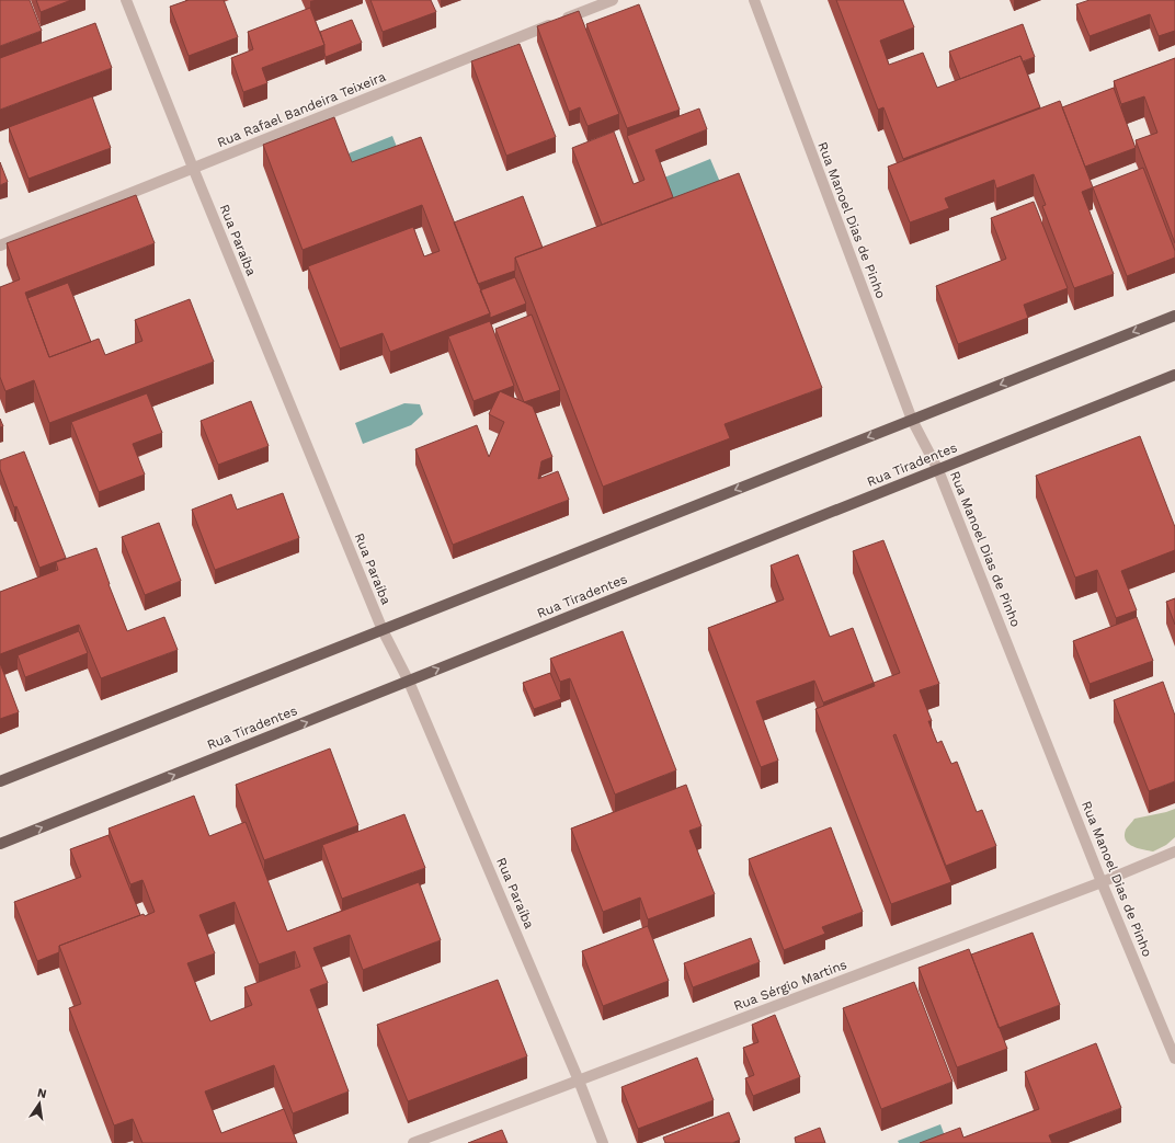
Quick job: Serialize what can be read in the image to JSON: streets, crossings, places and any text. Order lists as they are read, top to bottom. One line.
{"streets":{"main road":["Rua Tiradentes"],"street":["Rua Rafael Bandeira Teixeira","Rua Manoel Dias de Pinho","Rua Paraíba","Rua Sérgio Martins"]},"crossings":[["Rua Rafael Bandeira Teixeira","Rua Paraíba"],["Rua Manoel Dias de Pinho","Rua Tiradentes"],["Rua Manoel Dias de Pinho","Rua Sérgio Martins"],["Rua Paraíba","Rua Tiradentes"],["Rua Paraíba","Rua Sérgio Martins"]],"north":"top"}
